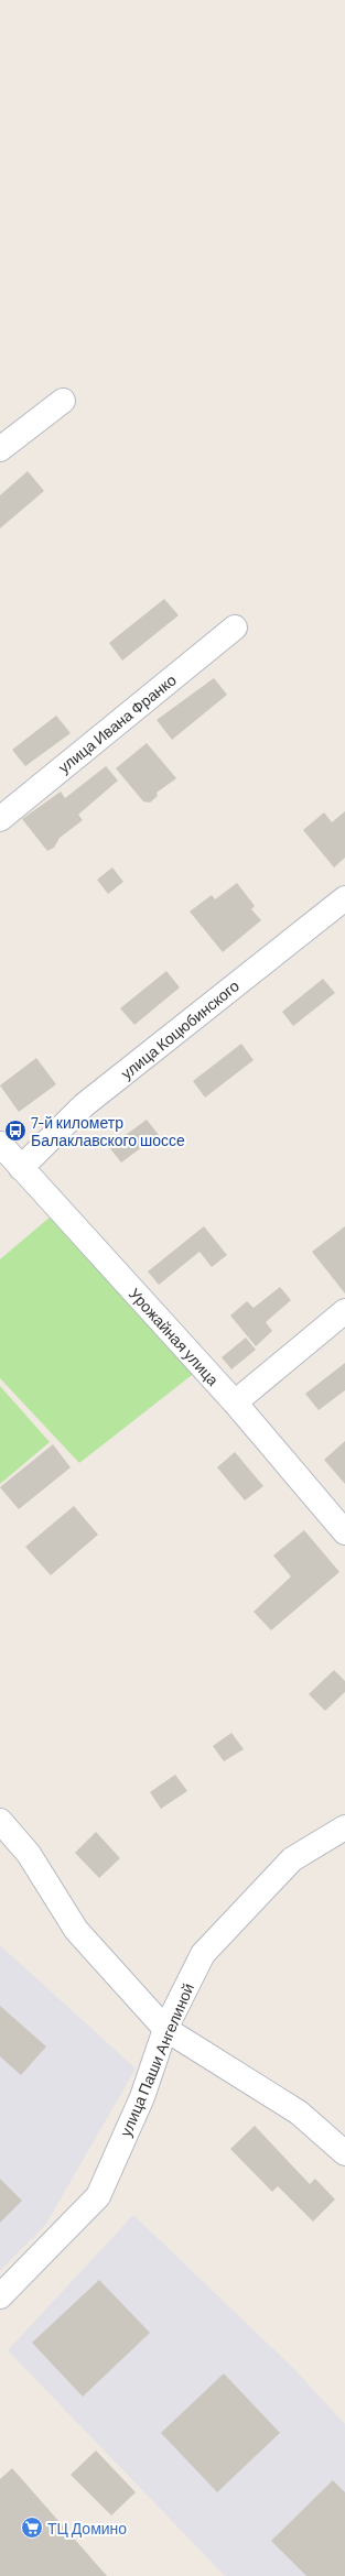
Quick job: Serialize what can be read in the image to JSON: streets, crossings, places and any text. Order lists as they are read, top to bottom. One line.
{"streets":{"street":["улица Ивана Франко","улица Коцюбинского","Урожайная улица","улица Паши Ангелиной"]},"crossings":[["улица Коцюбинского","Урожайная улица"]],"places":{"bus stop":["7-й километр Балаклавского шоссе"],"supermarket":["ТЦ Домино"]}}
